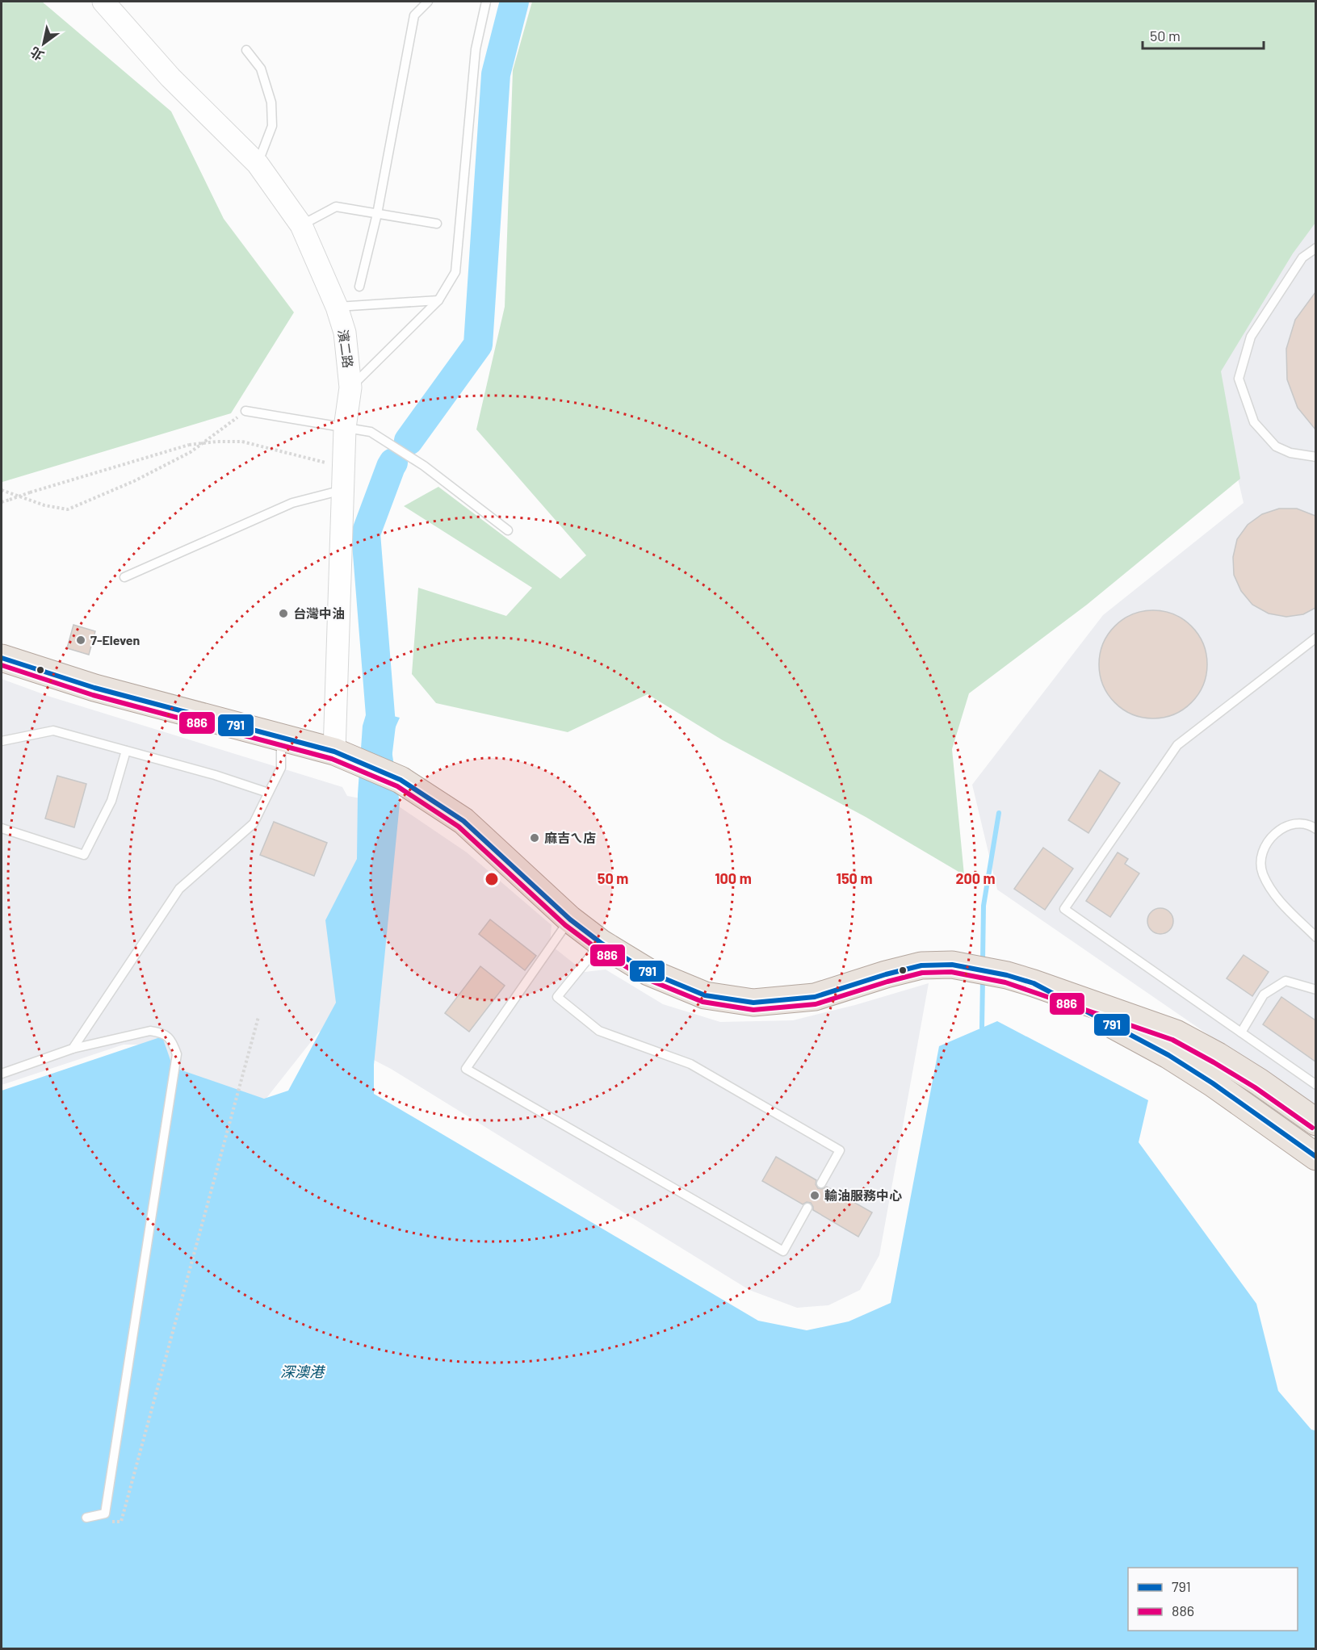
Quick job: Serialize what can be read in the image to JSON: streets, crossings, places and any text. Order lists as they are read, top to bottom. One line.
{"streets":{"street":["濱二路"]},"water":["深澳港"],"places":["台灣中油","7-Eleven","麻吉ㄟ店","輸油服務中心"],"lines":["transit line 791","transit line 886"],"legend":["791","886"],"scale_bar":"50 m","north":"bottom left","rings":["50 m","100 m","150 m","200 m"]}
